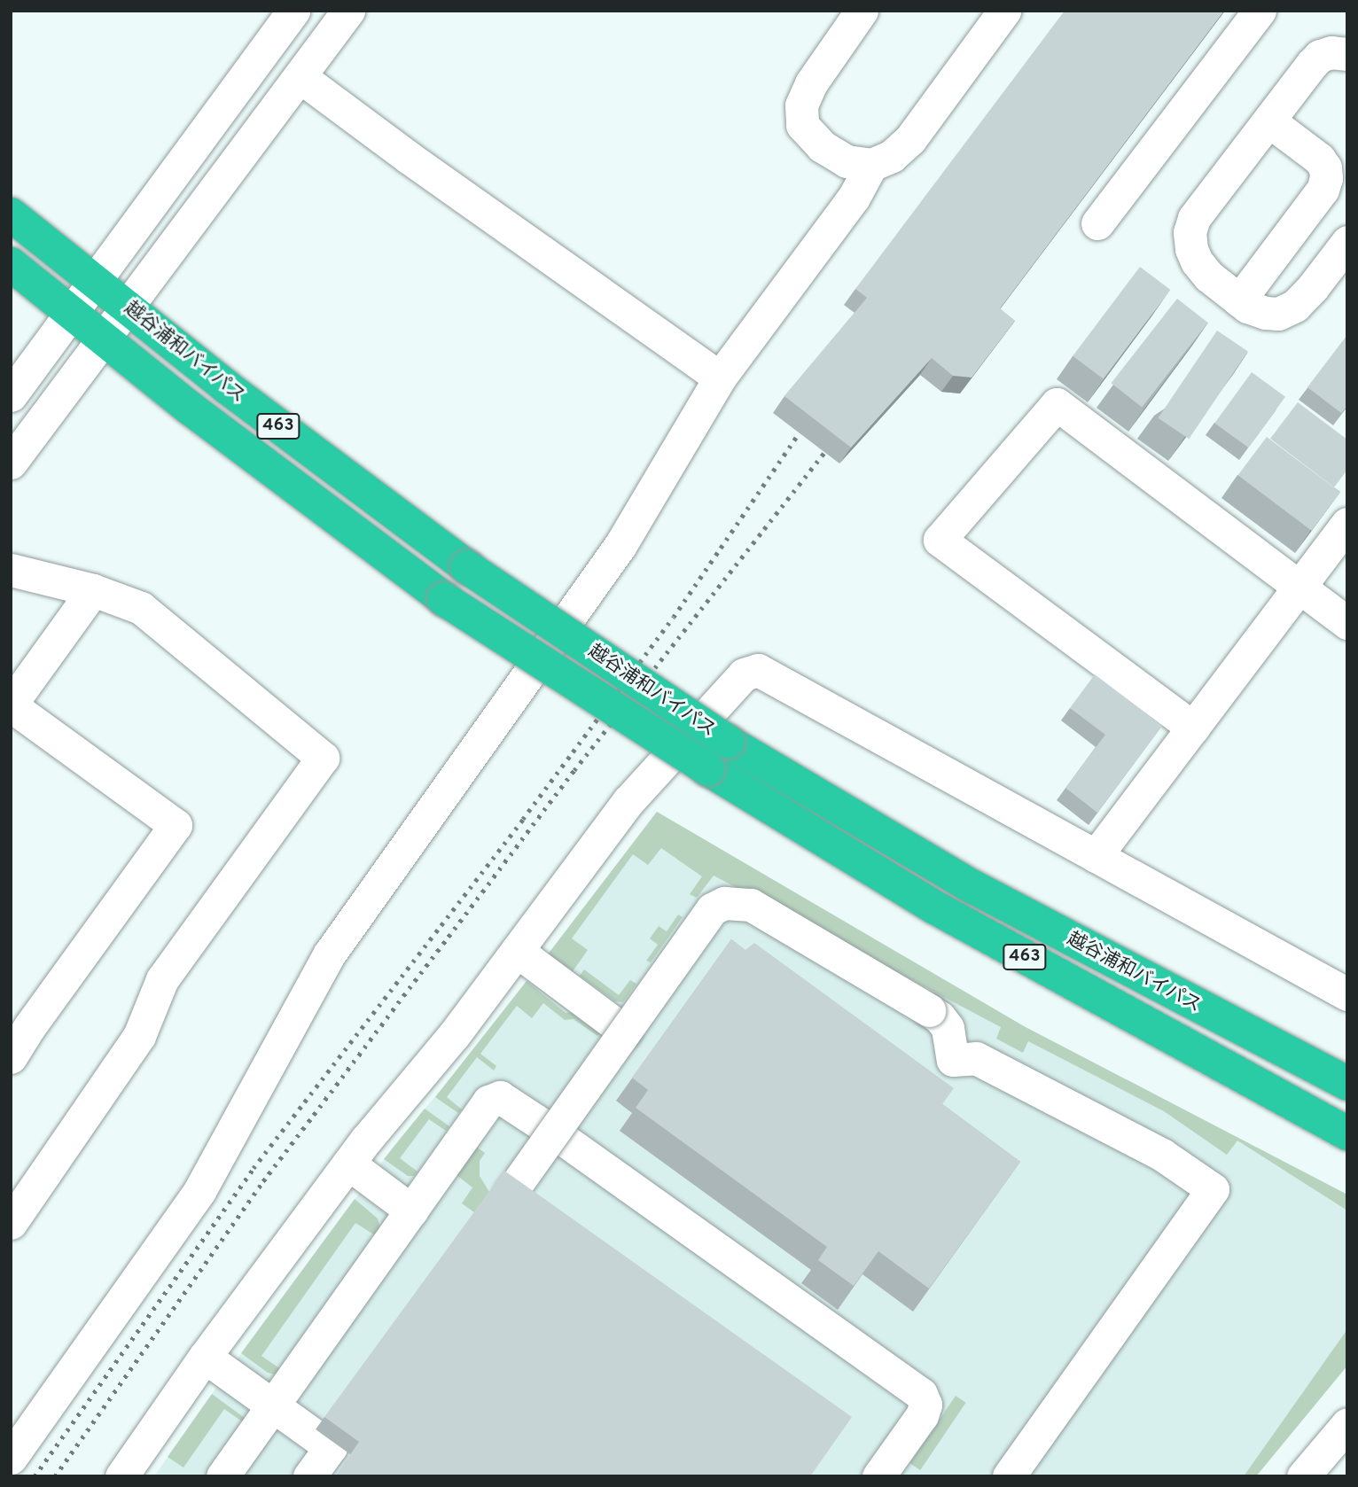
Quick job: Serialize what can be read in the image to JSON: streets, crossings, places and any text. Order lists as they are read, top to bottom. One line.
{"streets":{"highway":["越谷浦和バイパス","463"]}}
